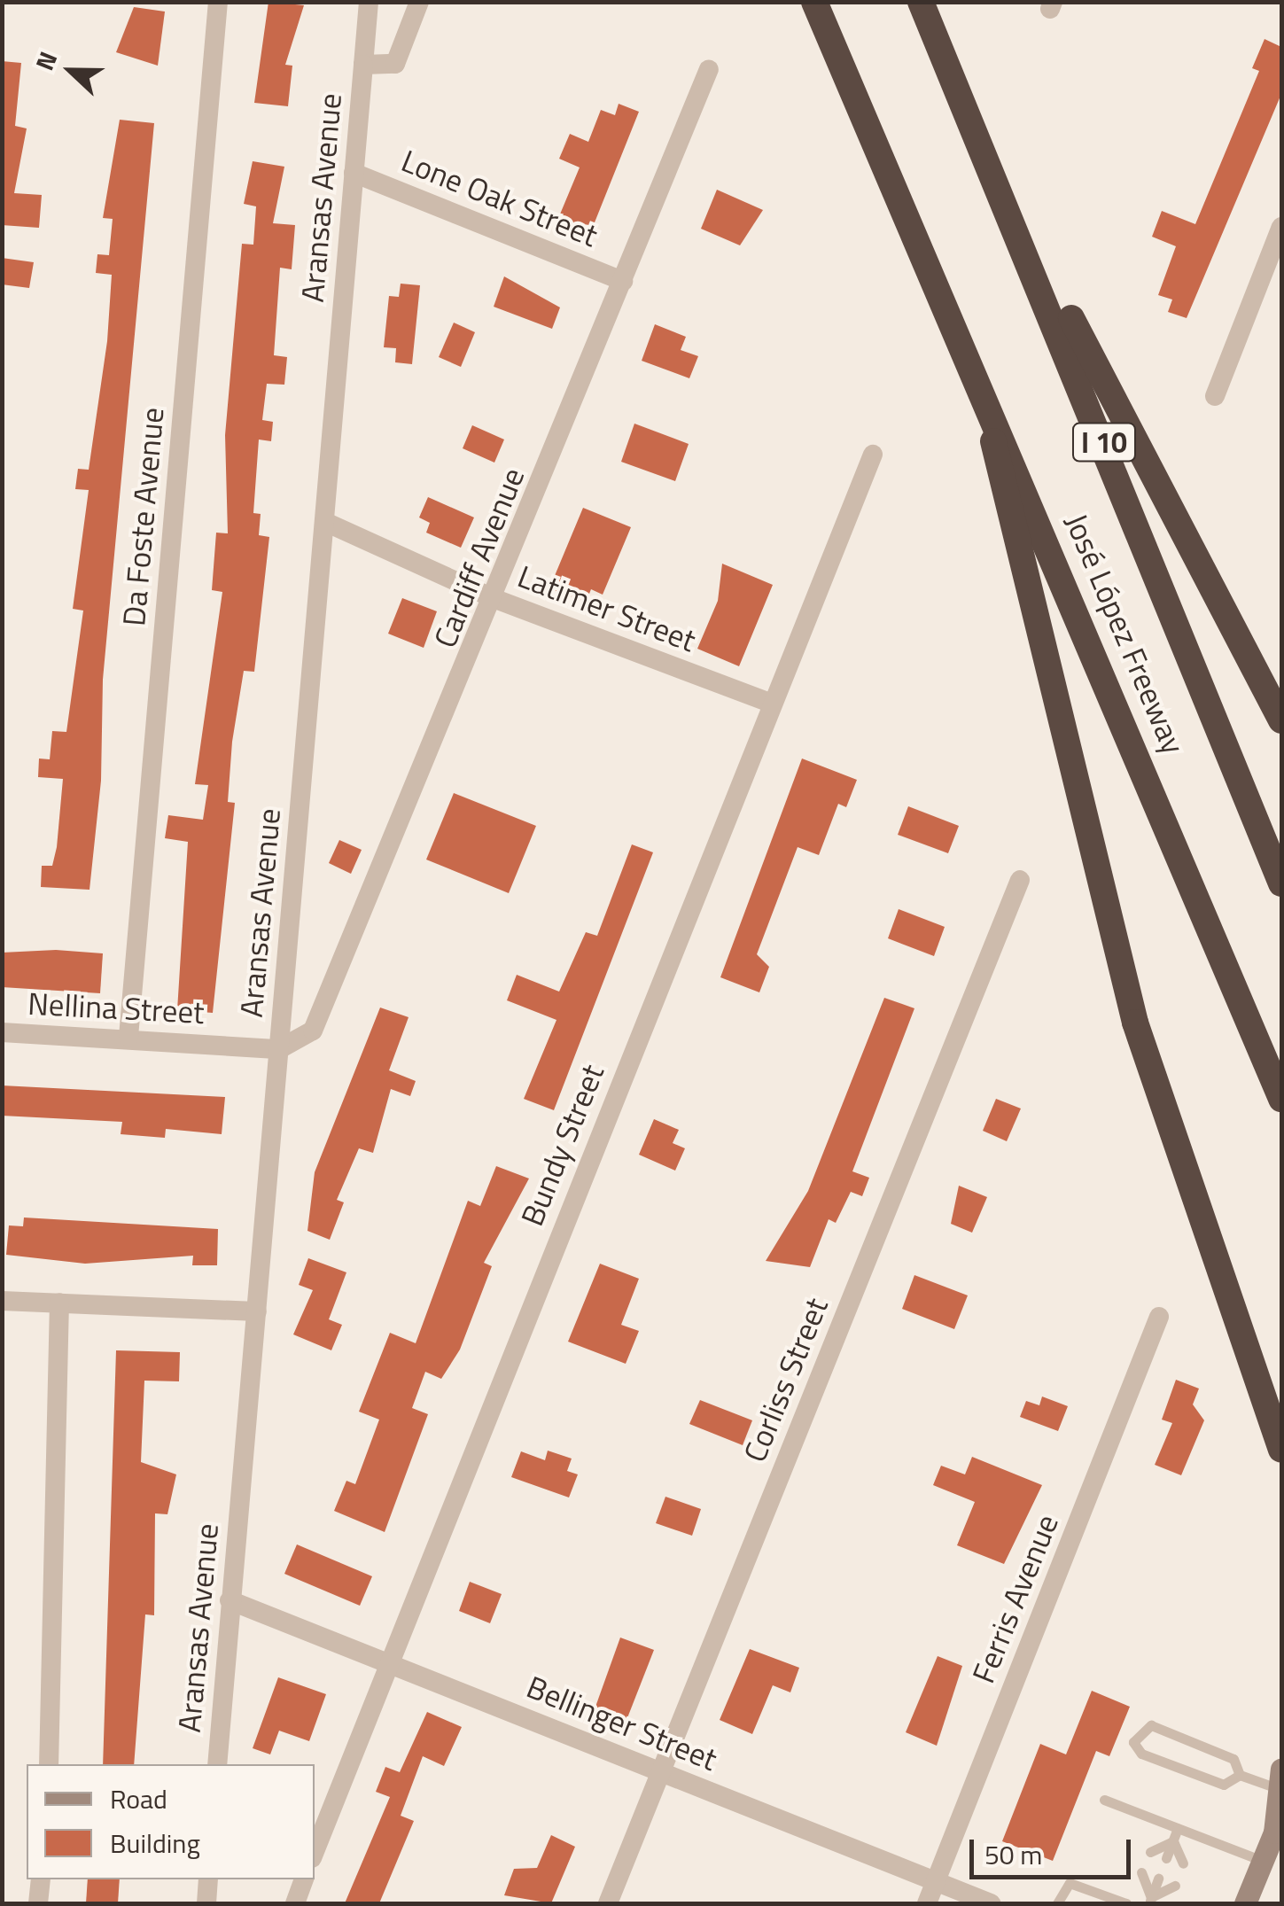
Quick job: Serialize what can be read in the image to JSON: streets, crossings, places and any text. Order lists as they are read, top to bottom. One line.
{"streets":{"highway":["I 10","José López Freeway"],"street":["Aransas Avenue","Lone Oak Street","Da Foste Avenue","Cardiff Avenue","Latimer Street","Nellina Street","Bundy Street","Corliss Street","Ferris Avenue","Bellinger Street"]},"crossings":[["Aransas Avenue","Lone Oak Street"],["Aransas Avenue","Cardiff Avenue"],["Aransas Avenue","Latimer Street"],["Aransas Avenue","Nellina Street"],["Aransas Avenue","Bellinger Street"],["Lone Oak Street","Cardiff Avenue"],["Da Foste Avenue","Nellina Street"],["Cardiff Avenue","Latimer Street"],["Cardiff Avenue","Nellina Street"],["Latimer Street","Bundy Street"],["Bundy Street","Bellinger Street"],["Corliss Street","Bellinger Street"],["Ferris Avenue","Bellinger Street"]],"legend":["Road","Building"],"scale_bar":"50 m","north":"left"}
